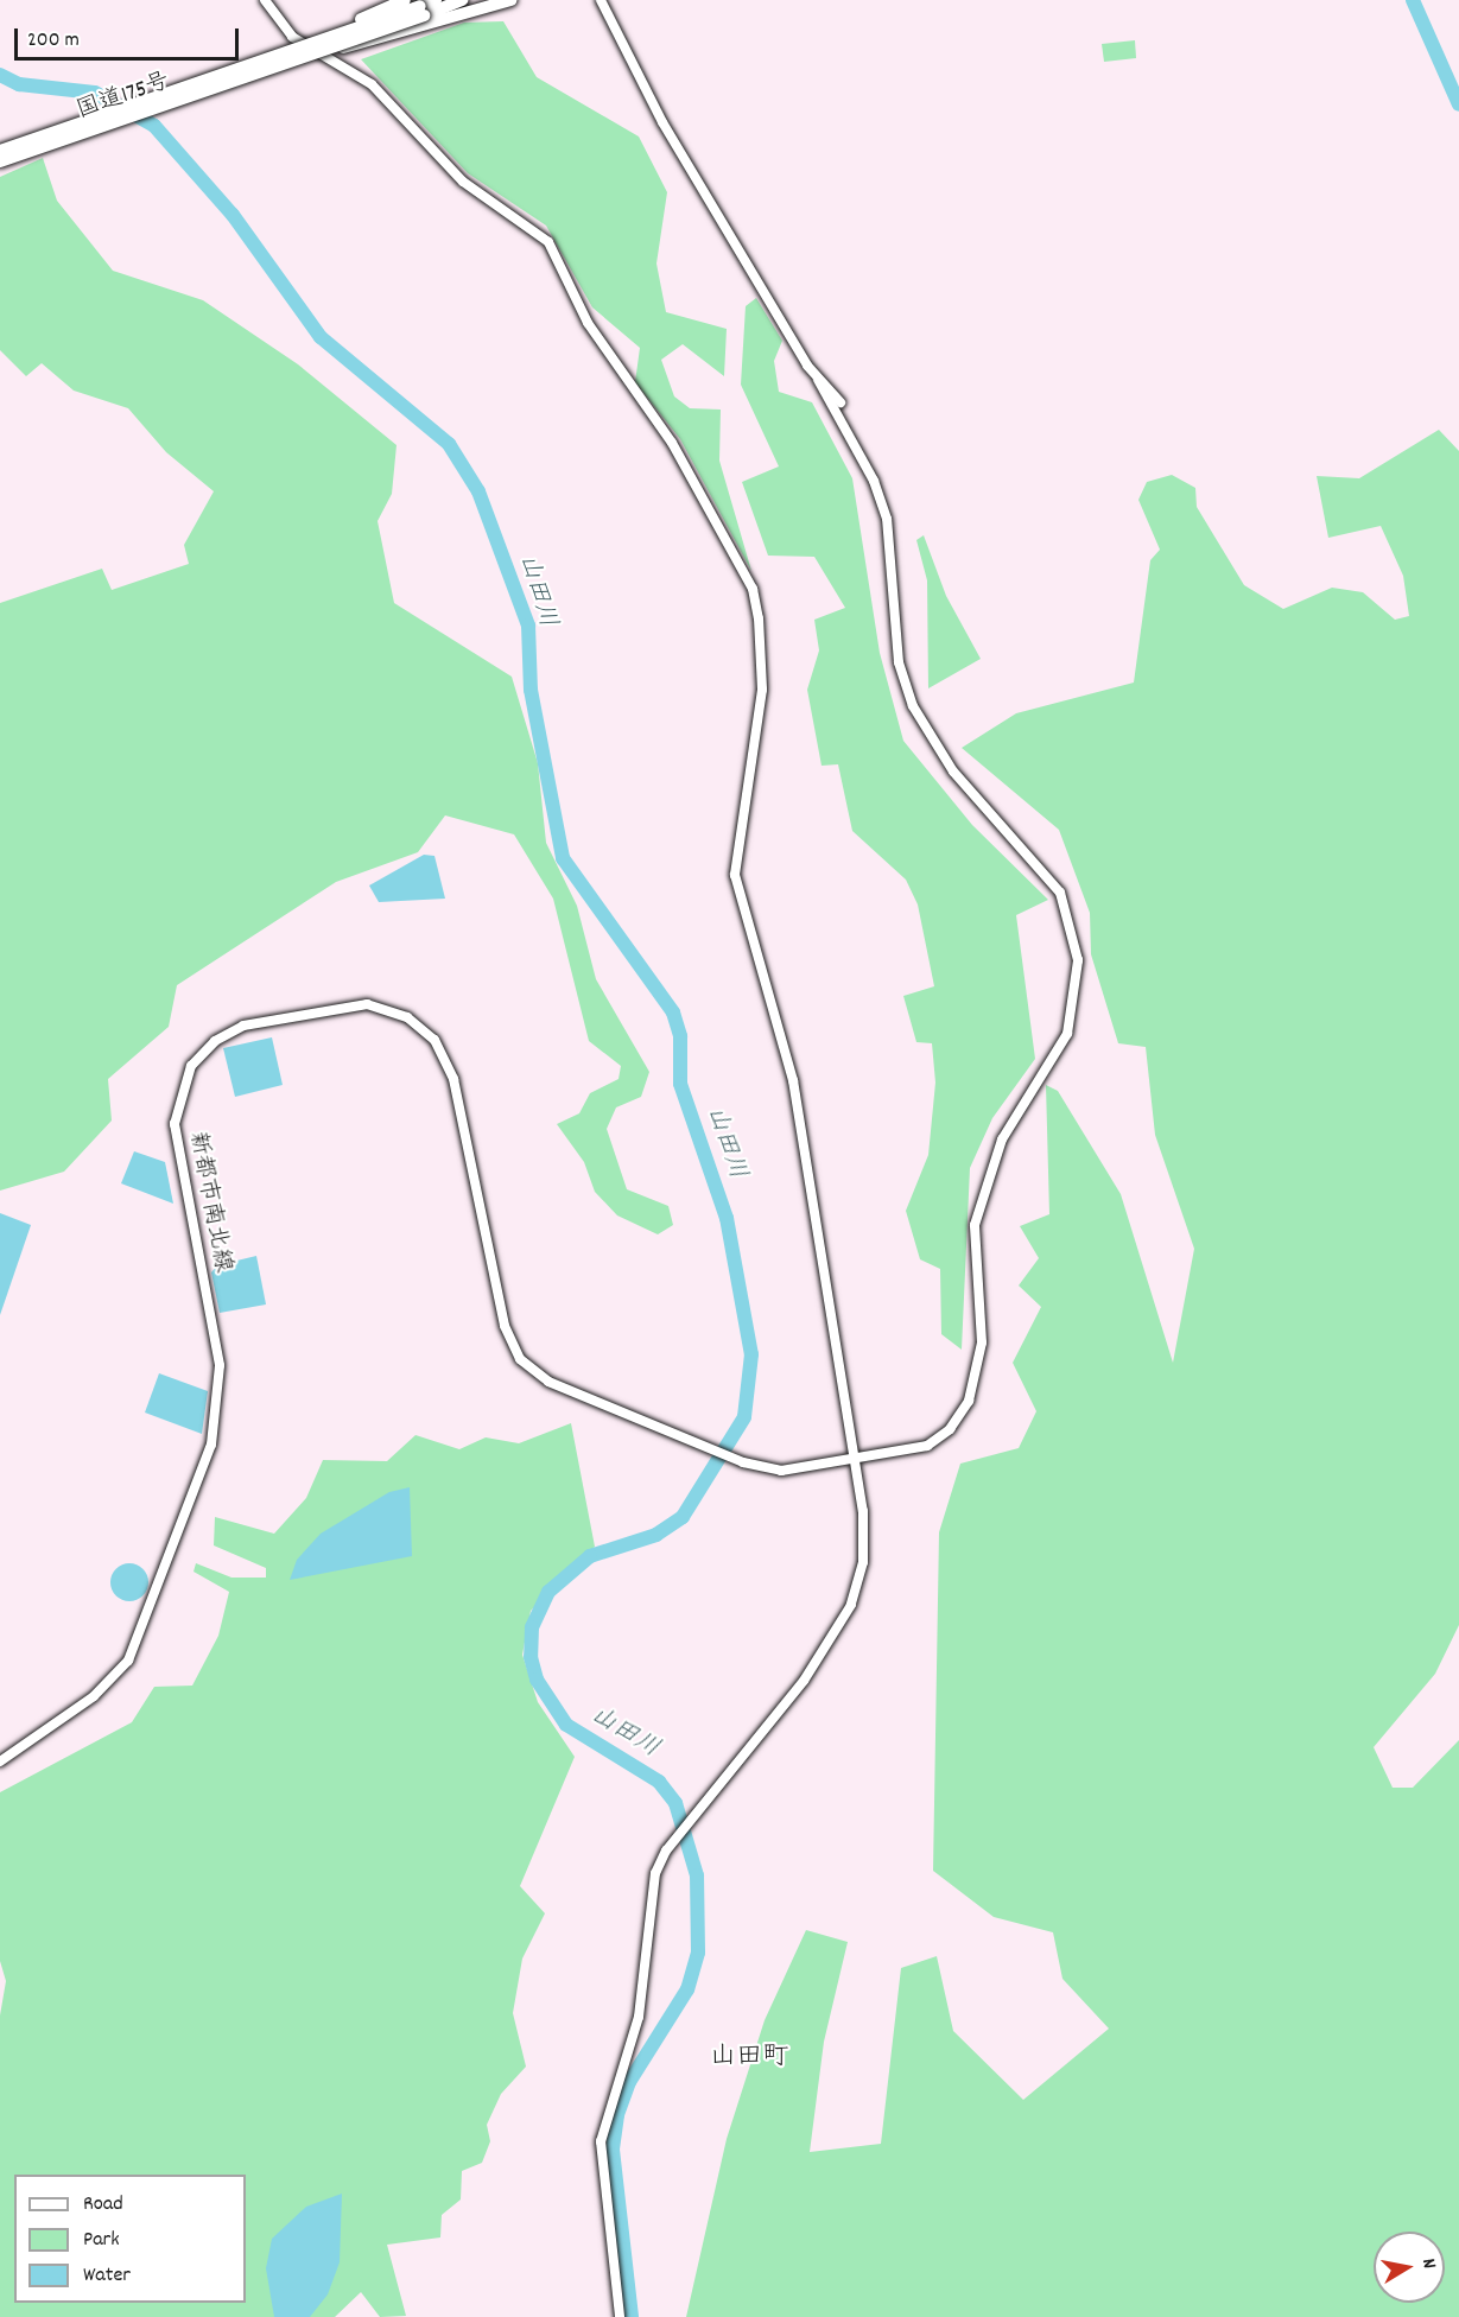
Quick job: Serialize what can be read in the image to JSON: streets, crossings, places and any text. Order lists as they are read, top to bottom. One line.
{"streets":{"highway":["国道175号"],"street":["新都市南北線"]},"districts":["山田町"],"water":["山田川"],"legend":["Road","Park","Water"],"scale_bar":"200 m","north":"right"}
